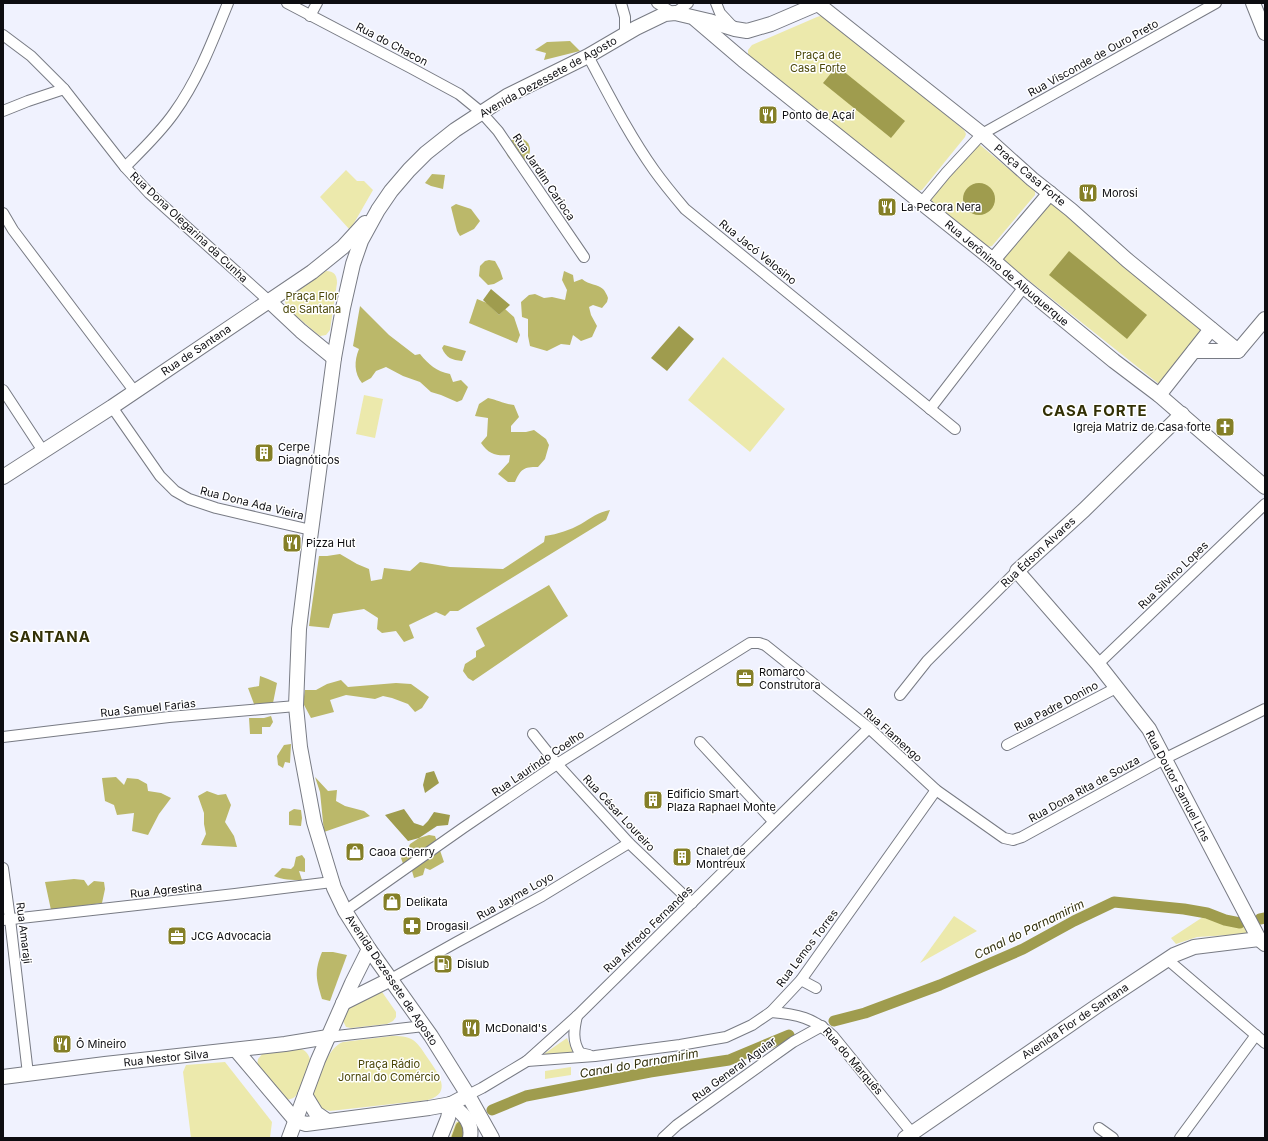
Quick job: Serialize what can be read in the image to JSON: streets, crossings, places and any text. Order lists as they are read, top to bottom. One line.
{"streets":{"street":["Rua do Chacon","Rua Visconde de Ouro Preto","Avenida Dezessete de Agosto","Praça Casa Forte","Rua Jardim Carioca","Rua Dona Olegarina da Cunha","Rua Jacó Velosino","Rua Jerônimo de Albuquerque","Rua de Santana","Rua Dona Ada Vieira","Rua Édson Alvares","Rua Silvino Lopes","Rua Padre Donino","Rua Samuel Farias","Rua Flamengo","Rua Laurindo Coelho","Rua Doutor Samuel Lins","Rua Dona Rita de Souza","Rua César Loureiro","Rua Agrestina","Rua Jayme Loyo","Rua Alfredo Fernandes","Rua Amaraji","Rua Lemos Torres","Avenida Flor de Santana","Rua Nestor Silva","Rua do Marquês","Rua General Aguiar"]},"crossings":[["Rua do Chacon","Avenida Dezessete de Agosto"],["Rua do Chacon","Rua Jardim Carioca"],["Rua Visconde de Ouro Preto","Praça Casa Forte"],["Avenida Dezessete de Agosto","Rua Jardim Carioca"],["Avenida Dezessete de Agosto","Rua Dona Olegarina da Cunha"],["Avenida Dezessete de Agosto","Rua Jacó Velosino"],["Avenida Dezessete de Agosto","Rua de Santana"],["Avenida Dezessete de Agosto","Rua Dona Ada Vieira"],["Avenida Dezessete de Agosto","Rua Samuel Farias"],["Avenida Dezessete de Agosto","Rua Laurindo Coelho"],["Avenida Dezessete de Agosto","Rua Agrestina"],["Avenida Dezessete de Agosto","Rua Jayme Loyo"],["Avenida Dezessete de Agosto","Rua Alfredo Fernandes"],["Rua Dona Olegarina da Cunha","Rua de Santana"],["Rua Jerônimo de Albuquerque","Rua Édson Alvares"],["Rua de Santana","Rua Dona Ada Vieira"],["Rua Édson Alvares","Rua Doutor Samuel Lins"],["Rua Silvino Lopes","Rua Doutor Samuel Lins"],["Rua Padre Donino","Rua Doutor Samuel Lins"],["Rua Flamengo","Rua Laurindo Coelho"],["Rua Flamengo","Rua Dona Rita de Souza"],["Rua Flamengo","Rua Alfredo Fernandes"],["Rua Flamengo","Rua Lemos Torres"],["Rua Laurindo Coelho","Rua César Loureiro"],["Rua Doutor Samuel Lins","Rua Dona Rita de Souza"],["Rua Doutor Samuel Lins","Avenida Flor de Santana"],["Rua César Loureiro","Rua Jayme Loyo"],["Rua César Loureiro","Rua Alfredo Fernandes"],["Rua Agrestina","Rua Amaraji"],["Rua Alfredo Fernandes","Rua Lemos Torres"],["Rua Amaraji","Rua Nestor Silva"],["Rua Lemos Torres","Rua do Marquês"],["Avenida Flor de Santana","Rua do Marquês"],["Rua do Marquês","Rua General Aguiar"]],"districts":["CASA FORTE","SANTANA"],"water":["Canal do Parnamirim"],"parks":["Praça de Casa Forte","Praça Flor de Santana","Praça Rádio Jornal do Comércio"],"places":{"restaurant":["Ponto de Açaí","Morosi","La Pecora Nera","Pizza Hut","McDonald's","Ô Mineiro"],"church":["Igreja Matriz de Casa forte"],"building":["Cerpe Diagnóticos","Edificio Smart Plaza Raphael Monte","Chalet de Montreux"],"office":["Romarco Construtora","JCG Advocacia"],"shop":["Caoa Cherry","Delikata"],"pharmacy":["Drogasil"],"fuel station":["Dislub"]}}
